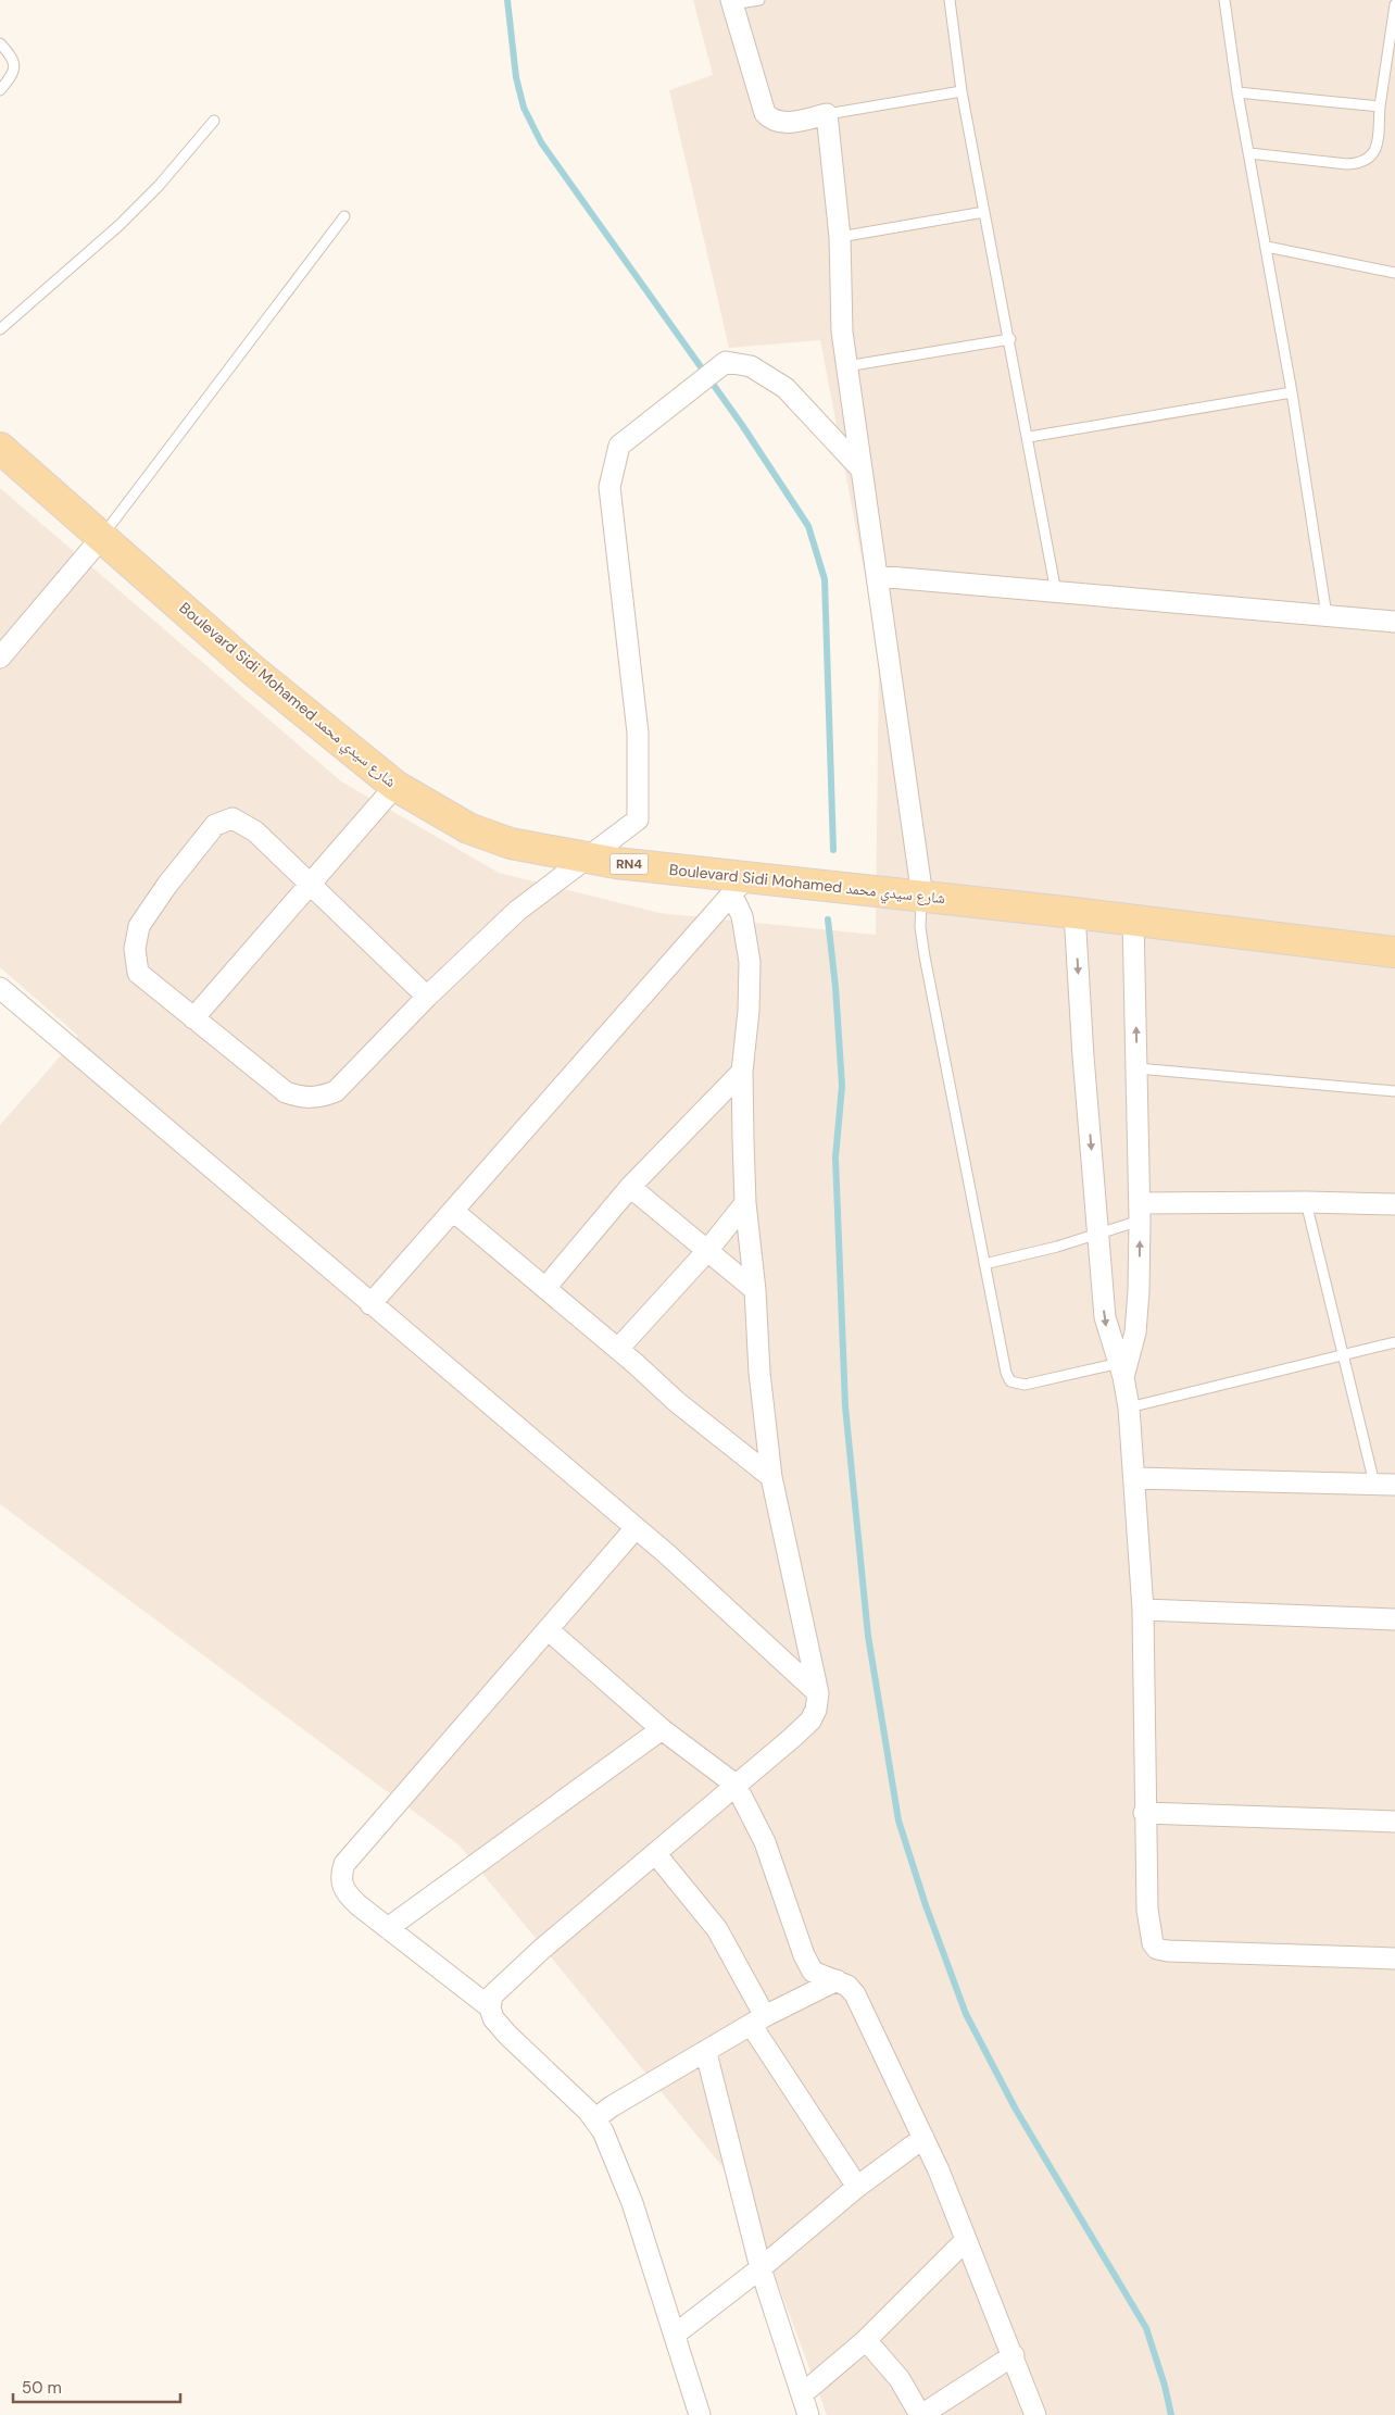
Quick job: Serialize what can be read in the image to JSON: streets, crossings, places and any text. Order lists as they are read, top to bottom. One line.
{"streets":{"main road":["Boulevard Sidi Mohamed شارع سيدي محمد","RN4"]},"scale_bar":"50 m"}
